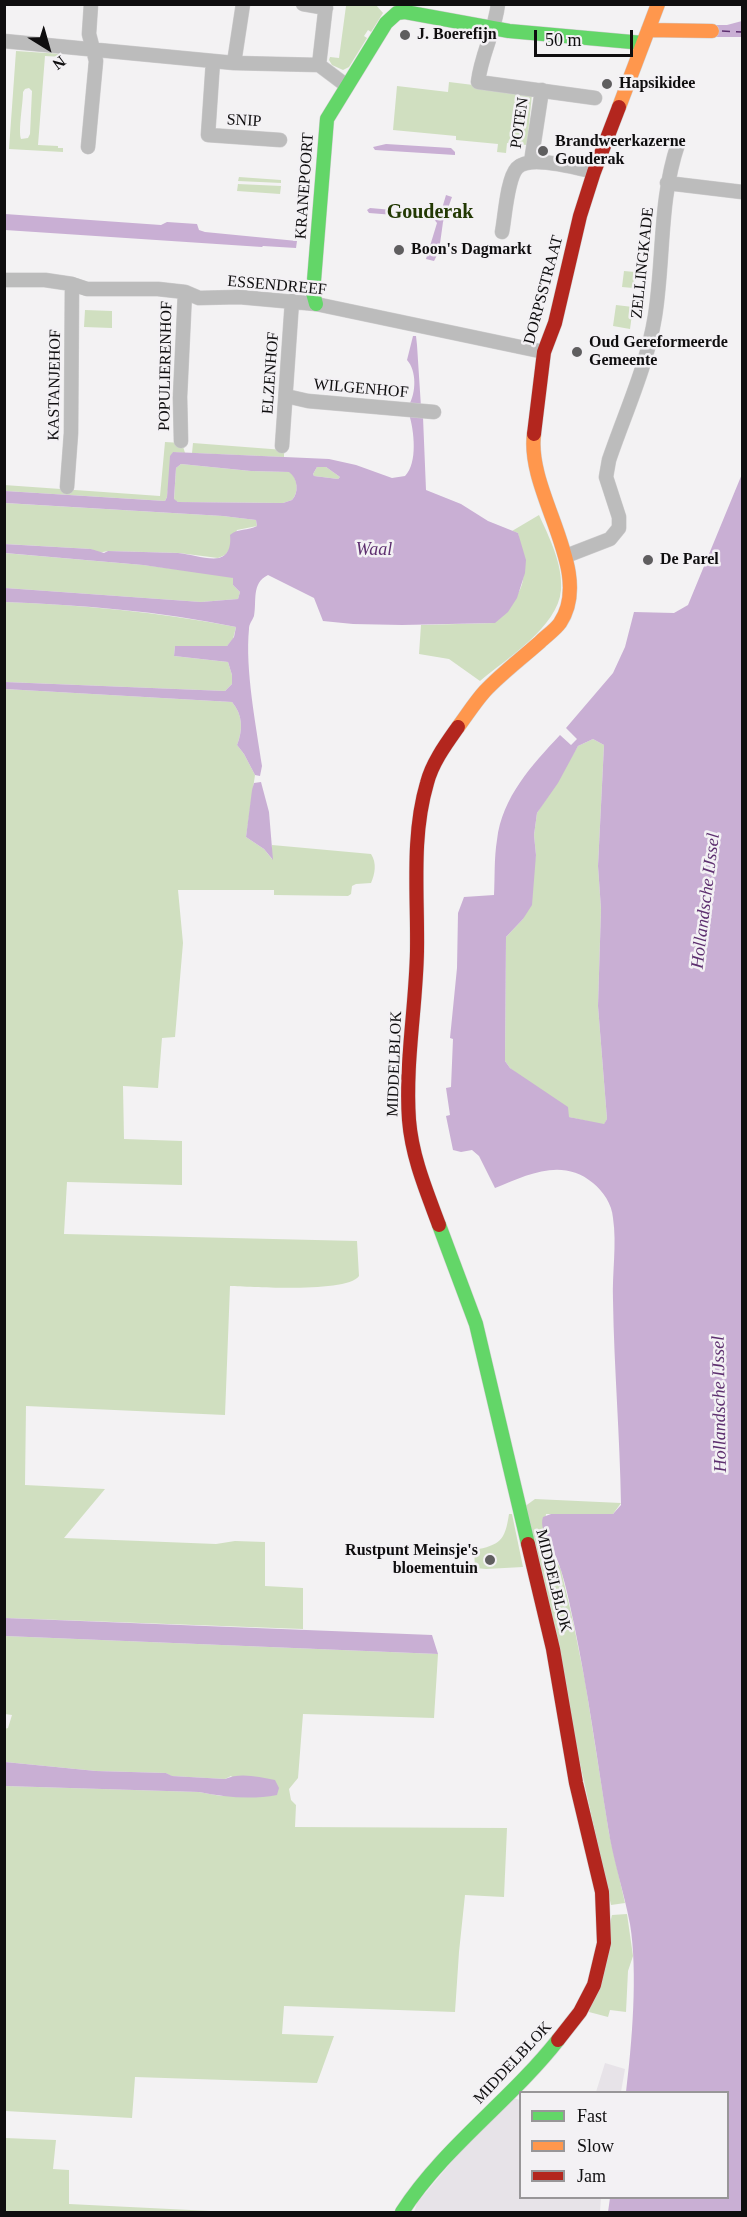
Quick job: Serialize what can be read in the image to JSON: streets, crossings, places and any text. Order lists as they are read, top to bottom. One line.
{"streets":{"street":["SNIP","POTEN","KRANEPOORT","ZELLINGKADE","ESSENDREEF","DORPSSTRAAT","POPULIERENHOF","ELZENHOF","KASTANJEHOF","WILGENHOF","MIDDELBLOK"]},"crossings":[["KRANEPOORT","ESSENDREEF"],["ZELLINGKADE","DORPSSTRAAT"],["ESSENDREEF","DORPSSTRAAT"],["ESSENDREEF","POPULIERENHOF"],["ESSENDREEF","ELZENHOF"],["ESSENDREEF","KASTANJEHOF"],["DORPSSTRAAT","MIDDELBLOK"],["ELZENHOF","WILGENHOF"]],"districts":["Gouderak"],"water":["Waal","Hollandsche IJssel"],"places":["J. Boerefijn","Hapsikidee","Brandweerkazerne Gouderak","Boon's Dagmarkt","Oud Gereformeerde Gemeente","De Parel","Rustpunt Meinsje's bloementuin"],"legend":["Fast","Slow","Jam"],"scale_bar":"50 m","north":"bottom right"}
